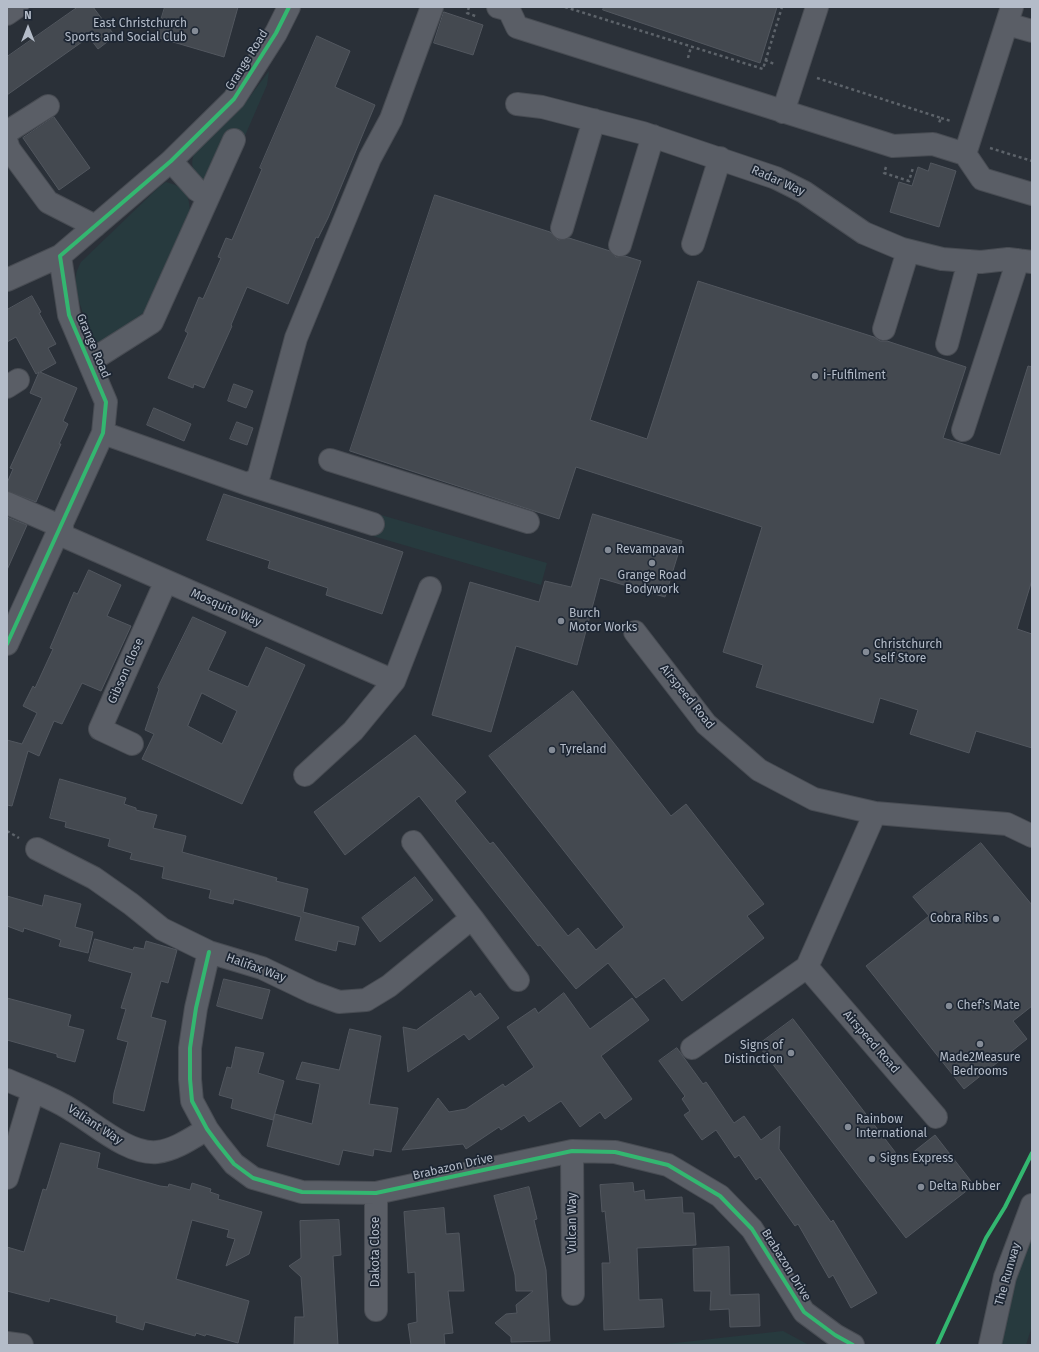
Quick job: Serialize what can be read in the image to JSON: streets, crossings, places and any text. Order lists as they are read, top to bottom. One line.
{"streets":{"street":["Grange Road","Radar Way","Mosquito Way","Gibson Close","Airspeed Road","Halifax Way","Valiant Way","Brabazon Drive","Vulcan Way","Dakota Close","The Runway"]},"crossings":[["Grange Road","Mosquito Way"],["Mosquito Way","Gibson Close"],["Halifax Way","Brabazon Drive"],["Valiant Way","Brabazon Drive"],["Brabazon Drive","Vulcan Way"],["Brabazon Drive","Dakota Close"]],"places":["East Christchurch Sports and Social Club","i-Fulfilment","Revampavan","Grange Road Bodywork","Burch Motor Works","Christchurch Self Store","Tyreland","Cobra Ribs","Chef's Mate","Made2Measure Bedrooms","Signs of Distinction","Rainbow International","Signs Express","Delta Rubber"],"north":"top"}
